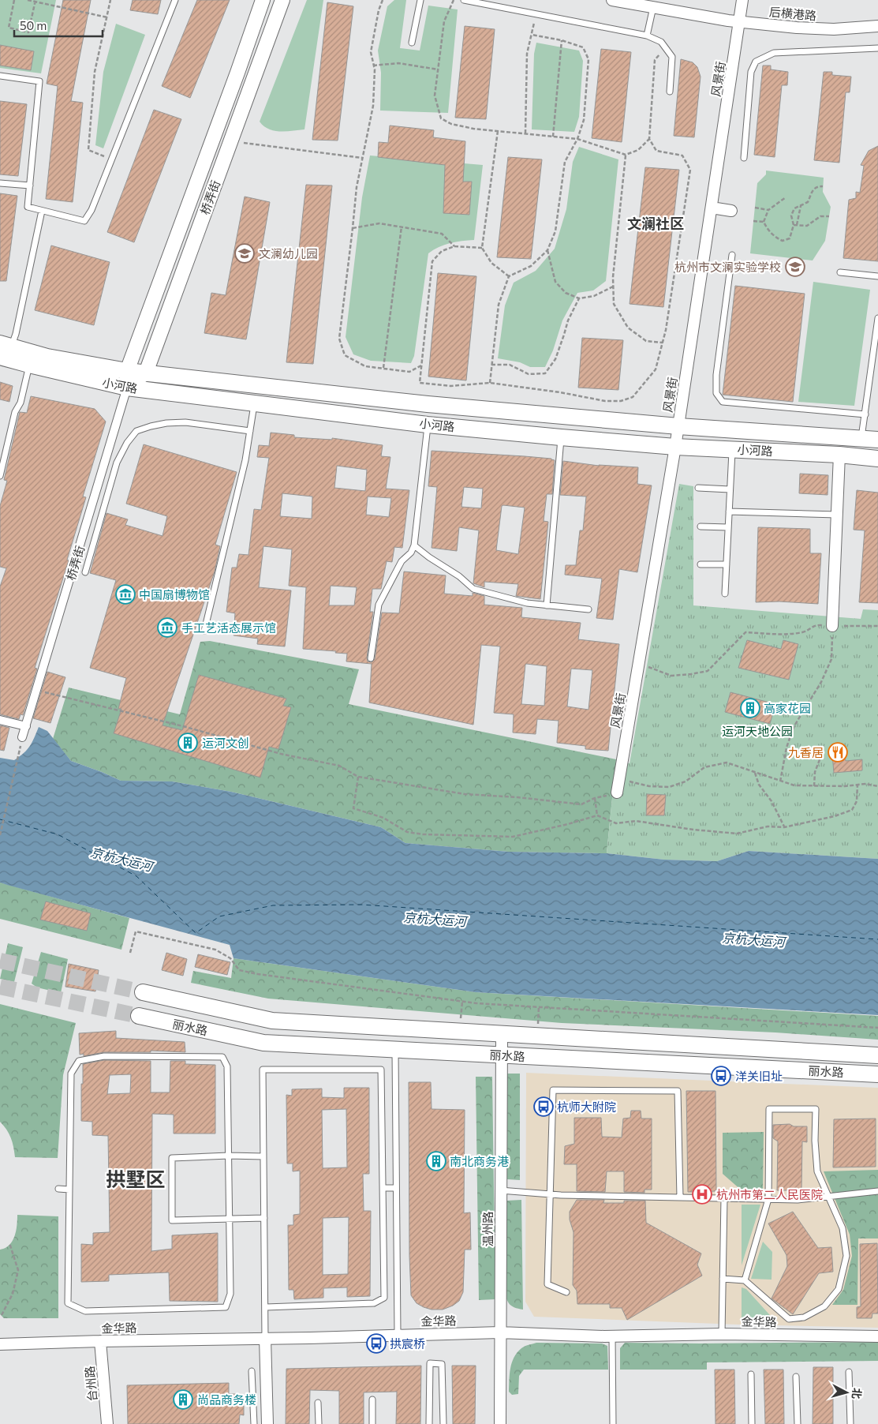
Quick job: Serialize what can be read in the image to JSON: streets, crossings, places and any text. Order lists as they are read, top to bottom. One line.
{"streets":{"main road":["小河路","丽水路"],"street":["后横港路","风景街","桥弄街","温州路","金华路","台州路"]},"crossings":[["后横港路","风景街"],["风景街","小河路"],["桥弄街","小河路"],["丽水路","温州路"],["温州路","金华路"],["金华路","台州路"]],"districts":["文澜社区","拱墅区"],"water":["京杭大运河"],"parks":["运河天地公园"],"places":{"school or university":["文澜幼儿园","杭州市文澜实验学校"],"museum":["中国扇博物馆","手工艺活态展示馆"],"building":["高家花园","运河文创","南北商务港","尚品商务楼"],"restaurant":["九香居"],"bus stop":["洋关旧址","杭师大附院","拱宸桥"],"hospital":["杭州市第二人民医院"]},"scale_bar":"50 m","north":"right"}
